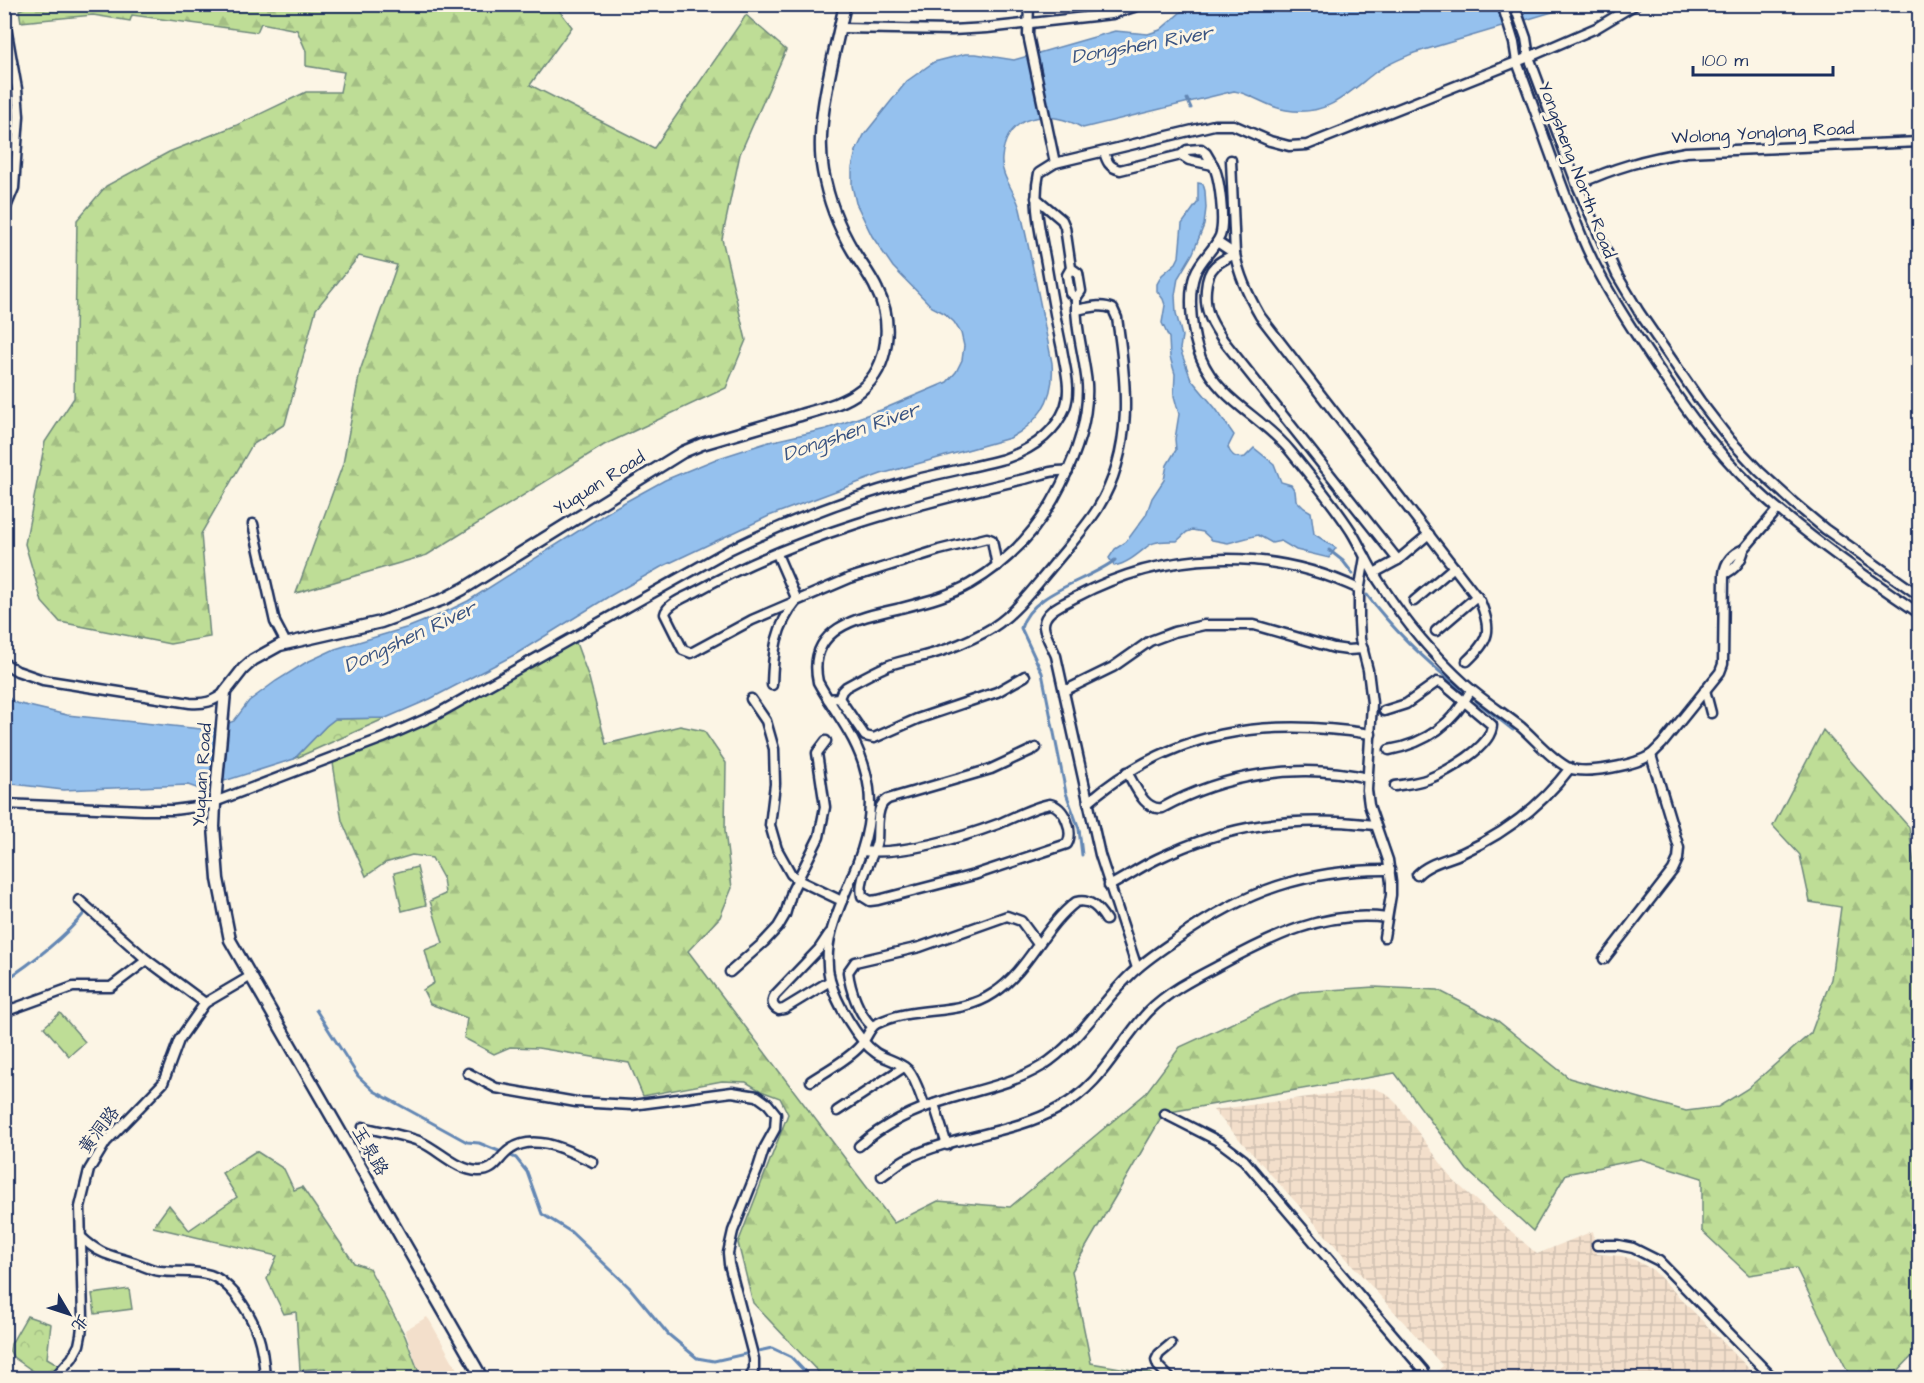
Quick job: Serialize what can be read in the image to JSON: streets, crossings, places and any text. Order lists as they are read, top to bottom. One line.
{"streets":{"street":["Wolong Yonglong Road","Yongsheng North Road","Yuquan Road","黄洞路","玉泉路"]},"crossings":[["Wolong Yonglong Road","Yongsheng North Road"],["Yuquan Road","黄洞路"],["Yuquan Road","玉泉路"],["黄洞路","玉泉路"]],"water":["Dongshen River"],"scale_bar":"100 m","north":"bottom right"}
